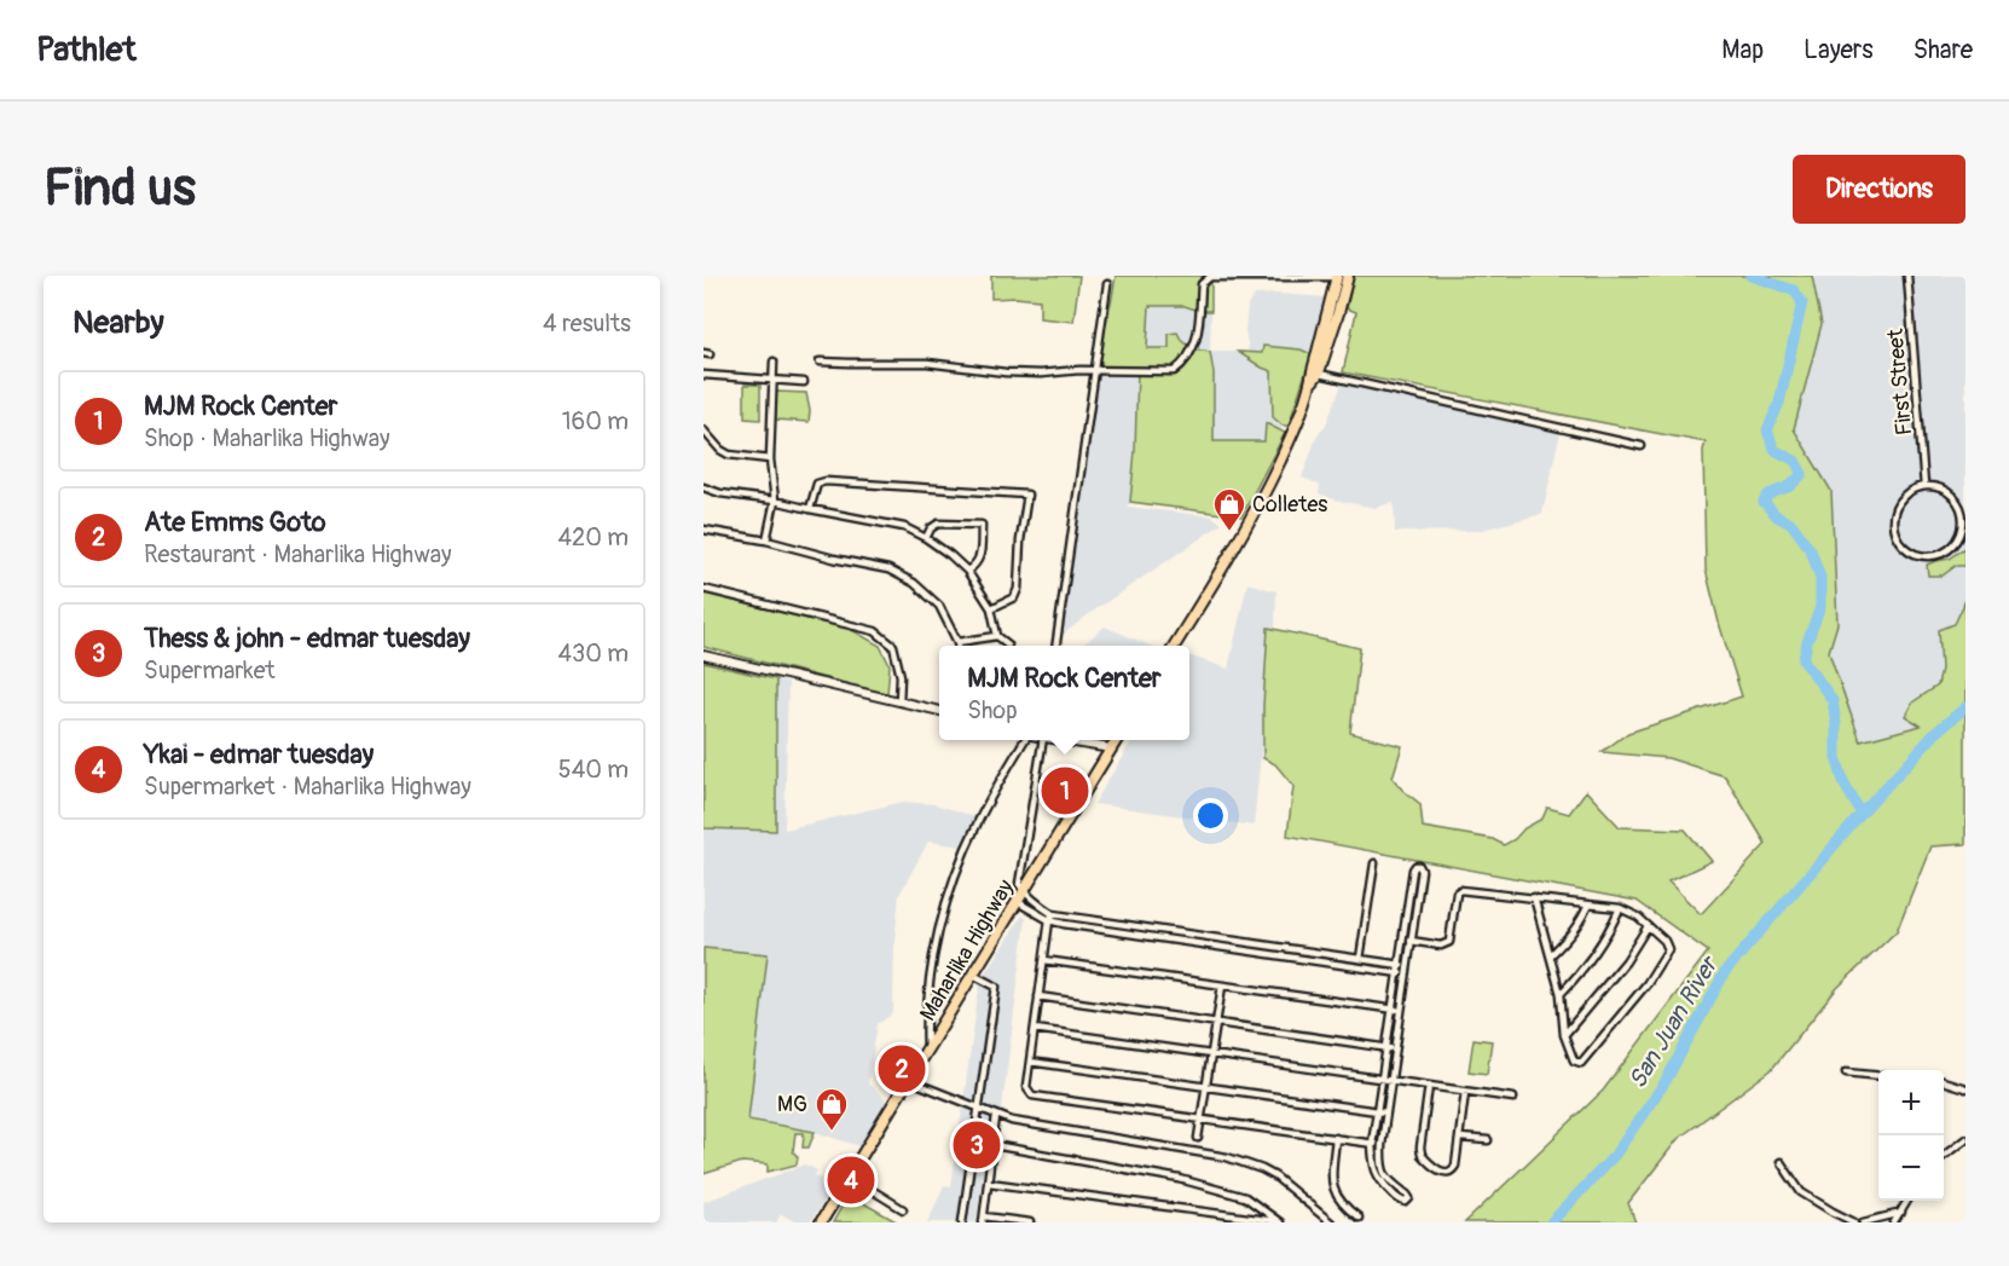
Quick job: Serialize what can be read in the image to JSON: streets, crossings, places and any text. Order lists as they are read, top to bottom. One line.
{"streets":{"highway":["Maharlika Highway"],"street":["First Street"]},"water":["San Juan River"],"places":{"shop":["Colletes","MG"]},"page":{"header":"Pathlet","nav":["Map","Layers","Share"],"buttons":"Directions","title":"Find us","heading":["Nearby","4 results"],"list":[{"mark":"1","name":"MJM Rock Center","note":"Shop · Maharlika Highway","value":"160 m"},{"mark":"2","name":"Ate Emms Goto","note":"Restaurant · Maharlika Highway","value":"420 m"},{"mark":"3","name":"Thess & john - edmar tuesday","note":"Supermarket","value":"430 m"},{"mark":"4","name":"Ykai - edmar tuesday","note":"Supermarket · Maharlika Highway","value":"540 m"}],"popup":["MJM Rock Center","Shop"],"pins":["1","2","3","4"],"map_buttons":["+","−"]}}
